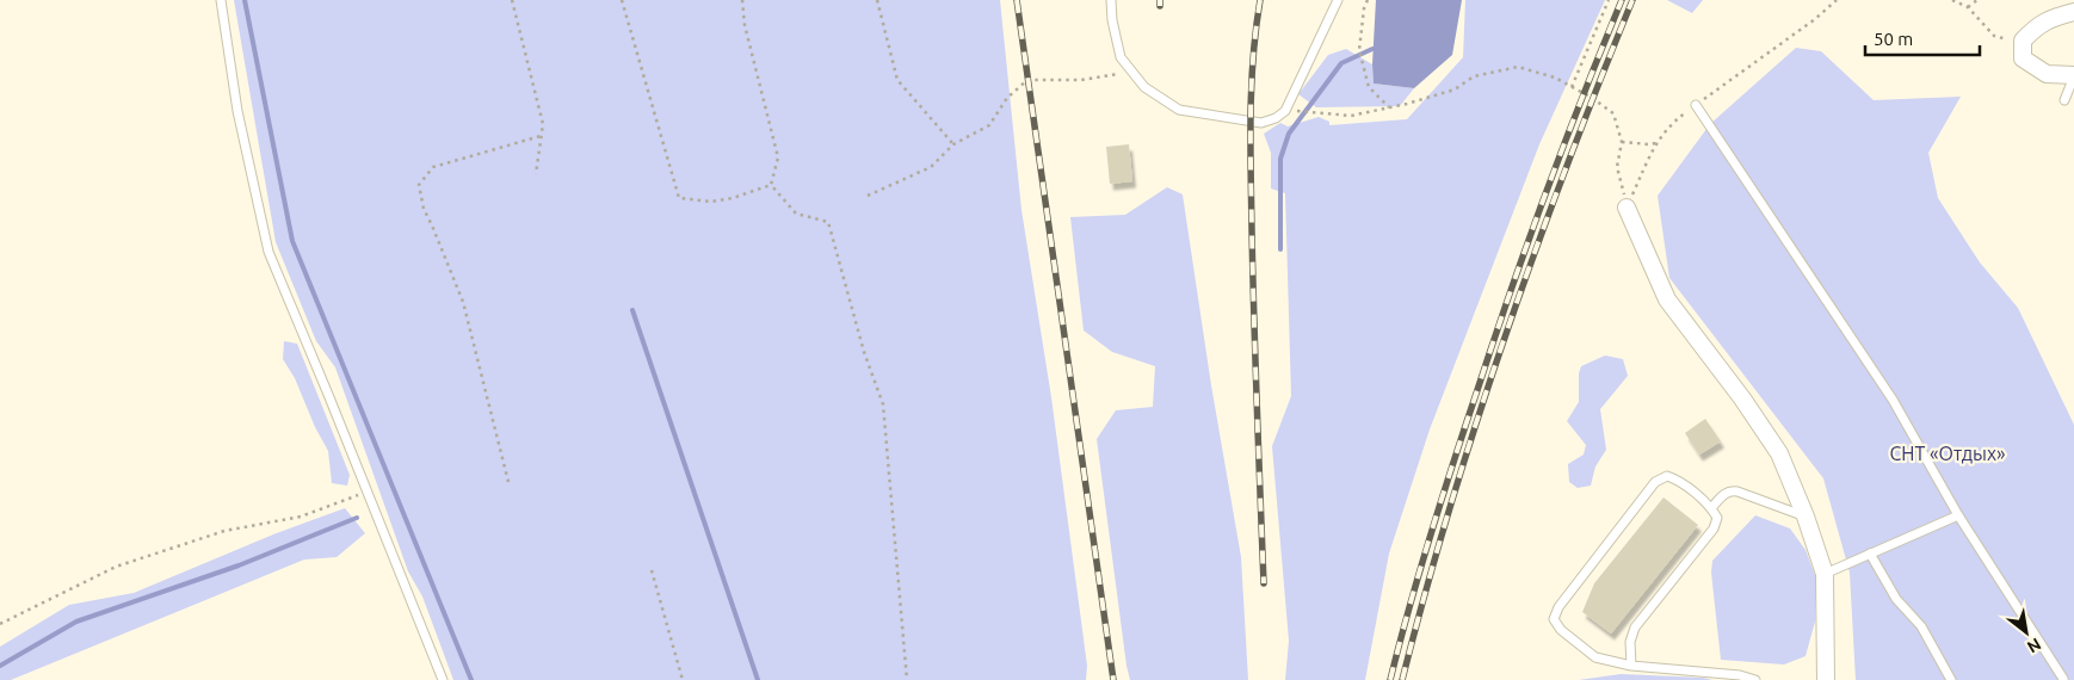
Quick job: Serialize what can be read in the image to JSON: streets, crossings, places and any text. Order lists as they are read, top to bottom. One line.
{"parks":["СНТ «Отдых»"],"scale_bar":"50 m","north":"bottom right"}
